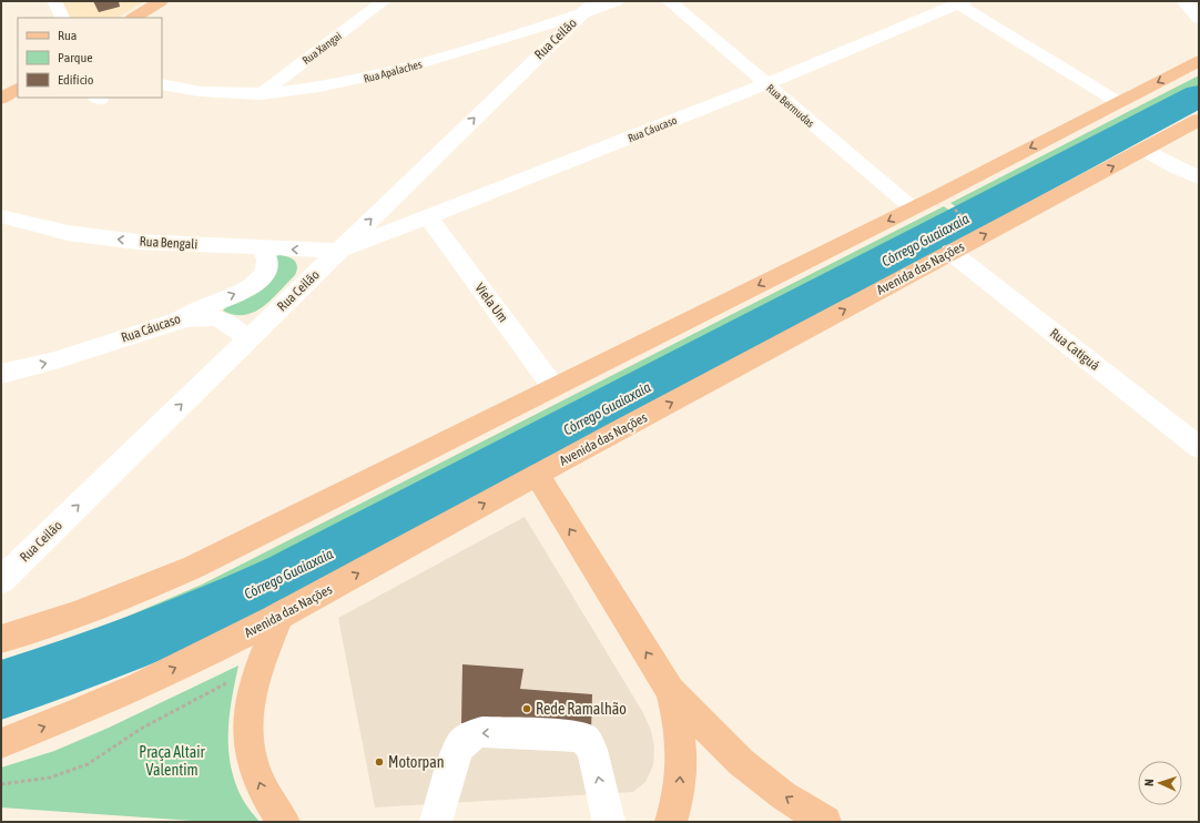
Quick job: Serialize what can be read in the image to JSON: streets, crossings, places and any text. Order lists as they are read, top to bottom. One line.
{"streets":{"main road":["Avenida das Nações"],"street":["Rua Ceilão","Rua Xangai","Rua Apalaches","Rua Bermudas","Rua Cáucaso","Rua Bengali","Viela Um","Rua Catiguá"]},"crossings":[["Rua Ceilão","Rua Apalaches"],["Rua Ceilão","Rua Cáucaso"],["Rua Ceilão","Rua Bengali"],["Rua Xangai","Rua Apalaches"],["Rua Bermudas","Rua Cáucaso"],["Rua Cáucaso","Rua Bengali"],["Rua Cáucaso","Viela Um"],["Avenida das Nações","Rua Catiguá"]],"one_way":["Rua Ceilão","Rua Bengali"],"water":["Córrego Guaiaxaia"],"parks":["Praça Altair Valentim"],"places":["Rede Ramalhão","Motorpan"],"legend":["Rua","Parque","Edifício"],"north":"left"}
